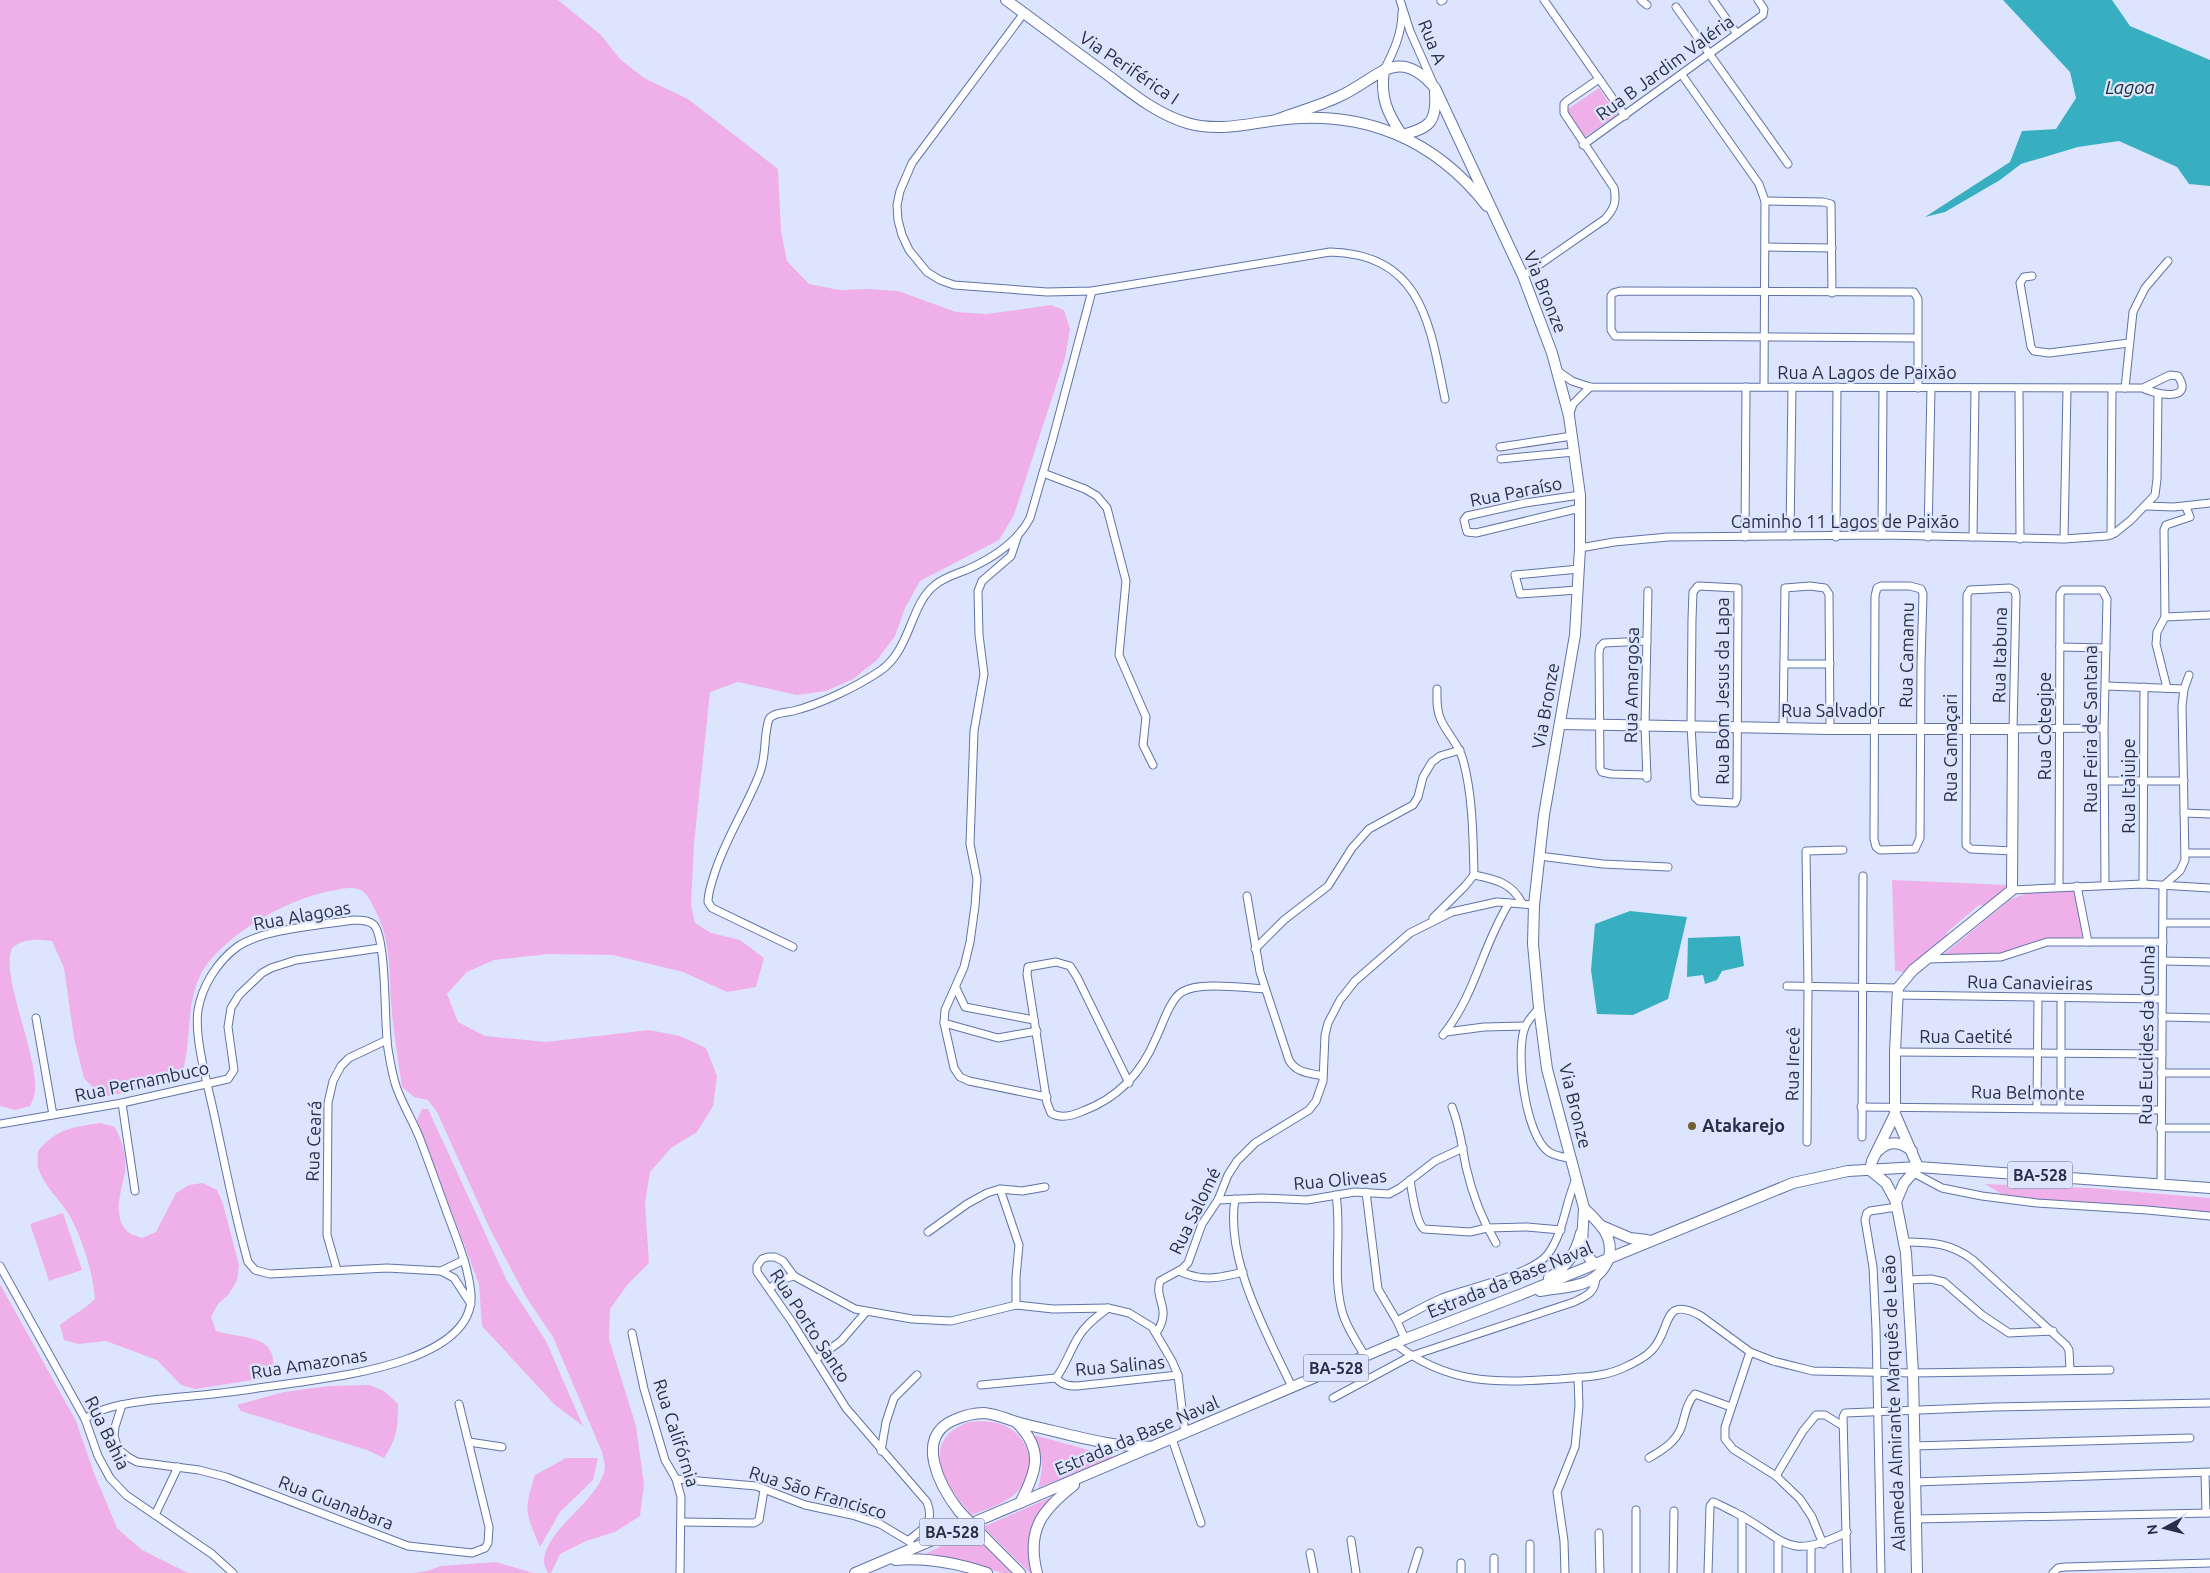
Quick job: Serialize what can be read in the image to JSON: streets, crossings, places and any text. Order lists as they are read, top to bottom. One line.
{"streets":{"main road":["Via Periférica I","Via Bronze","Rua Salvador","BA-528","Estrada da Base Naval","Alameda Almirante Marquês de Leão"],"street":["Rua A","Rua B Jardim Valéria","Rua A Lagos de Paixão","Rua Paraíso","Caminho 11 Lagos de Paixão","Rua Camamu","Rua Itabuna","Rua Amargosa","Rua Bom Jesus da Lapa","Rua Cotegipe","Rua Feira de Santana","Rua Camaçari","Rua Itaiuipe","Rua Alagoas","Rua Canavieiras","Rua Euclides da Cunha","Rua Caetité","Rua Irecê","Rua Pernambuco","Rua Belmonte","Rua Ceará","Rua Oliveas","Rua Salomé","Rua Porto Santo","Rua Amazonas","Rua Salinas","Rua Bahia","Rua Califórnia","Rua São Francisco","Rua Guanabara"]},"crossings":[["Via Bronze","Rua A Lagos de Paixão"],["Via Bronze","Rua Paraíso"],["Via Bronze","Caminho 11 Lagos de Paixão"],["Via Bronze","Rua Salvador"],["Via Bronze","Rua Salomé"],["Via Bronze","Estrada da Base Naval"],["Rua Camamu","Rua Salvador"],["Rua Itabuna","Rua Salvador"],["Rua Itabuna","Rua Camaçari"],["Rua Amargosa","Rua Salvador"],["Rua Bom Jesus da Lapa","Rua Salvador"],["Rua Salvador","Rua Cotegipe"],["Rua Salvador","Rua Feira de Santana"],["Rua Salvador","Rua Camaçari"],["Rua Cotegipe","Rua Feira de Santana"],["Rua Alagoas","Rua Pernambuco"],["Rua Alagoas","Rua Ceará"],["Rua Canavieiras","Rua Euclides da Cunha"],["Rua Canavieiras","Rua Irecê"],["Rua Euclides da Cunha","Rua Caetité"],["Rua Euclides da Cunha","Rua Belmonte"],["Rua Euclides da Cunha","Estrada da Base Naval"],["Rua Oliveas","Rua Salomé"],["Rua Salomé","Rua Porto Santo"],["Estrada da Base Naval","Rua Porto Santo"],["Estrada da Base Naval","Alameda Almirante Marquês de Leão"],["Estrada da Base Naval","Rua São Francisco"],["Rua Porto Santo","Rua Salinas"],["Rua Porto Santo","Rua São Francisco"],["Rua Amazonas","Rua Bahia"],["Rua Amazonas","Rua Guanabara"],["Rua Califórnia","Rua São Francisco"]],"water":["Lagoa"],"places":["Atakarejo"],"north":"left"}
